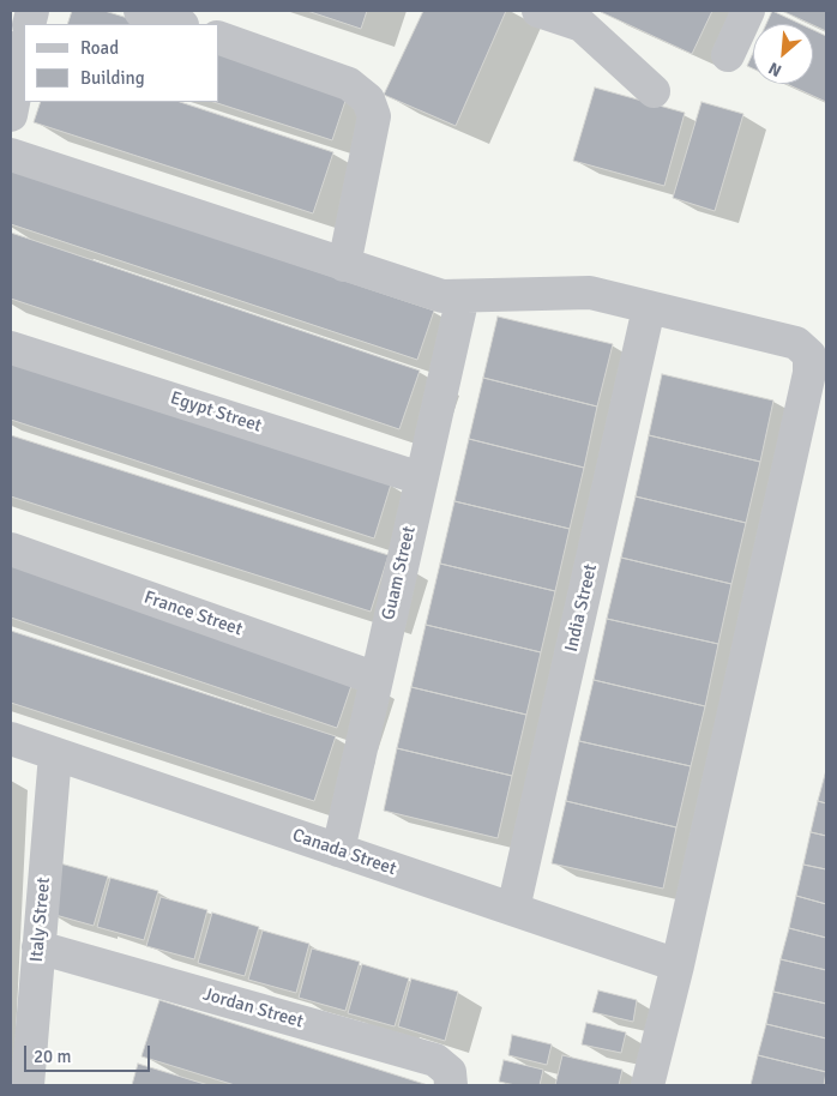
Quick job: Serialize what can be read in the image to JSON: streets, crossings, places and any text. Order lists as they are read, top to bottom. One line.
{"streets":{"street":["Egypt Street","Guam Street","India Street","France Street","Canada Street","Italy Street","Jordan Street"]},"crossings":[["Egypt Street","Guam Street"],["Guam Street","France Street"],["Guam Street","Canada Street"],["India Street","Canada Street"],["Canada Street","Italy Street"],["Italy Street","Jordan Street"]],"legend":["Road","Building"],"scale_bar":"20 m","north":"bottom left"}
